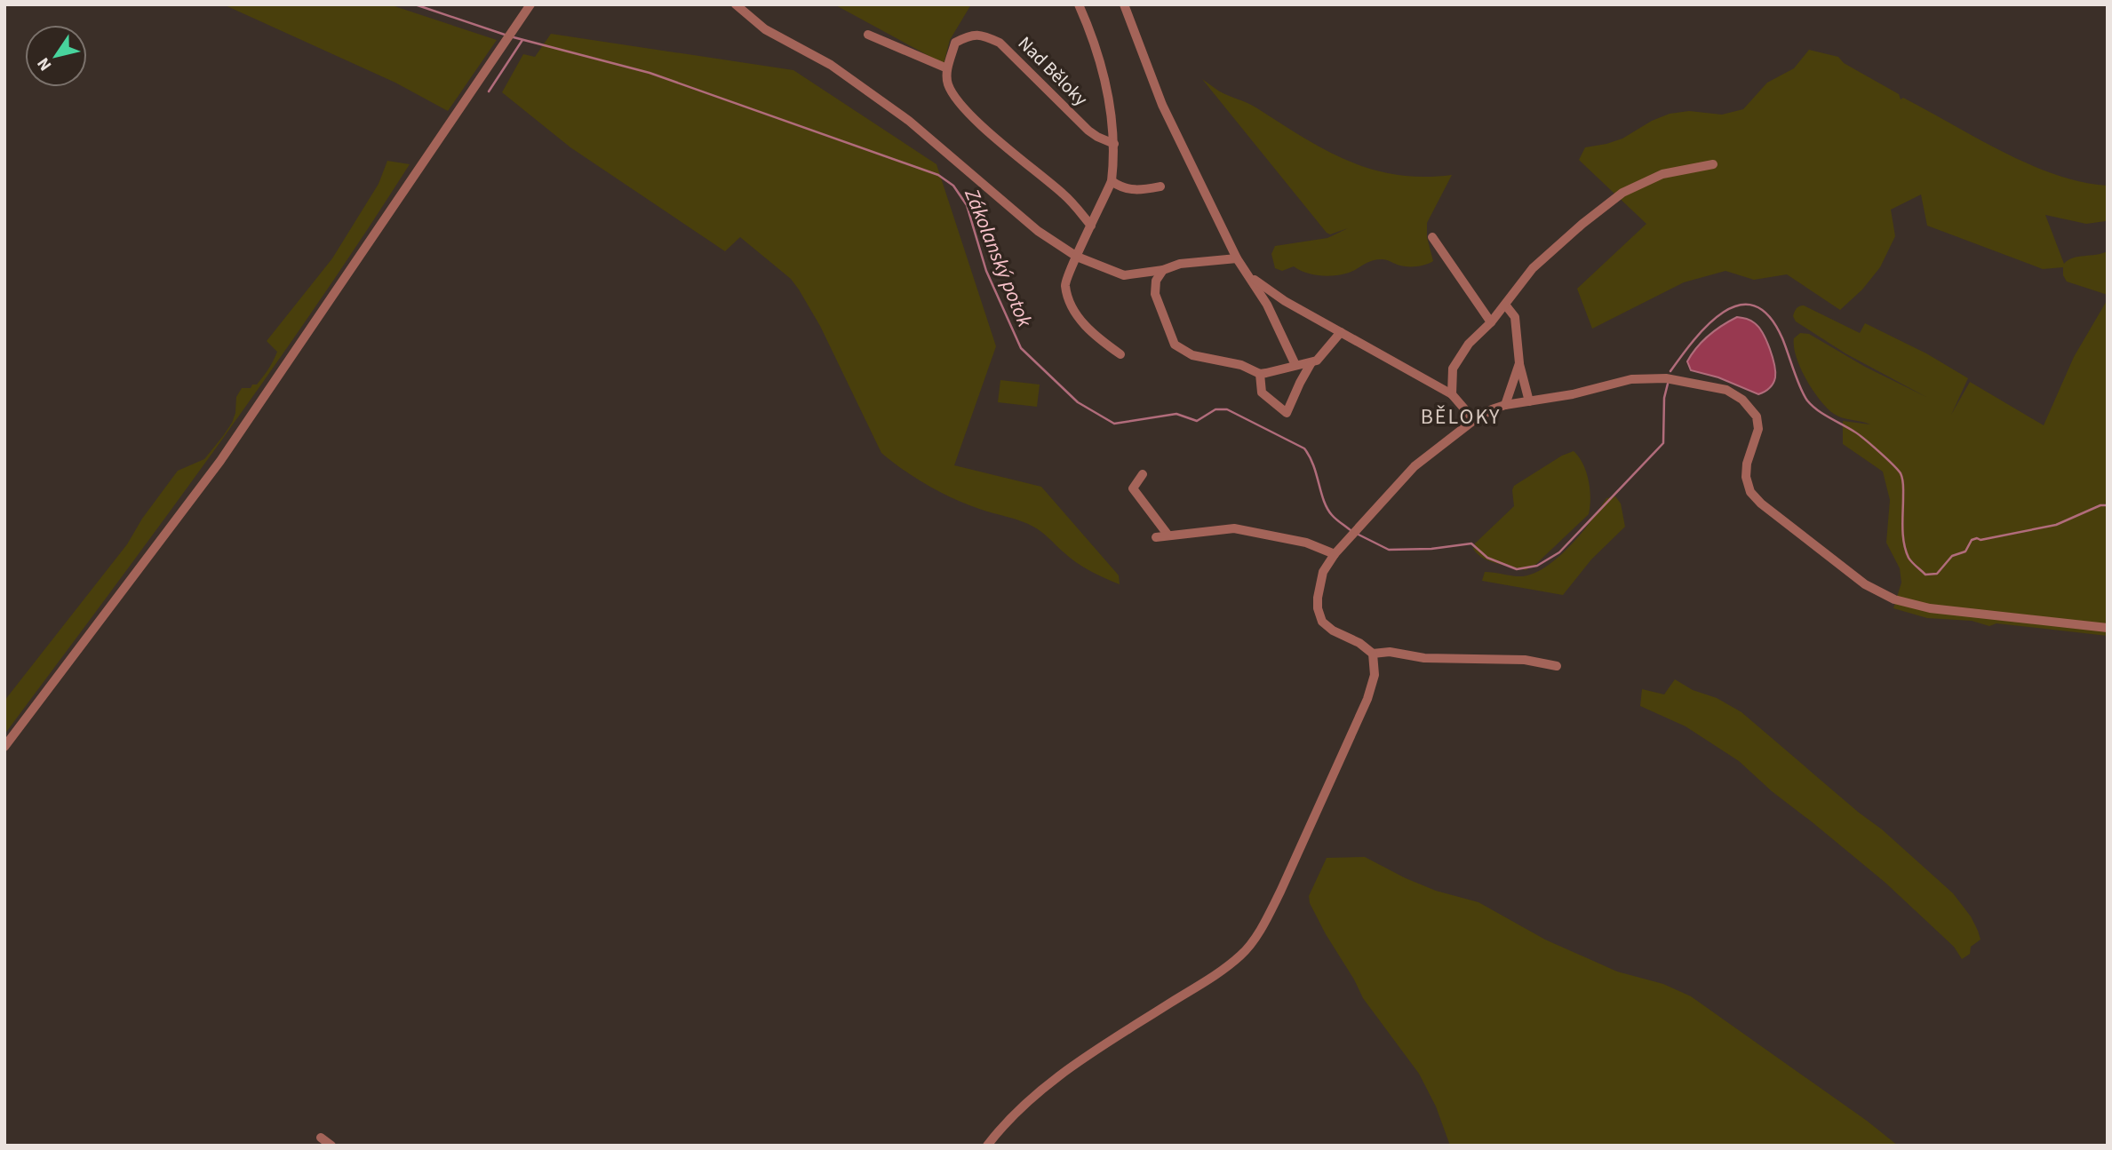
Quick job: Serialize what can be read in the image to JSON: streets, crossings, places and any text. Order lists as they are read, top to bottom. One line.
{"streets":{"street":["Nad Běloky"]},"districts":["BĚLOKY"],"water":["Zákolanský potok"],"north":"bottom left"}
